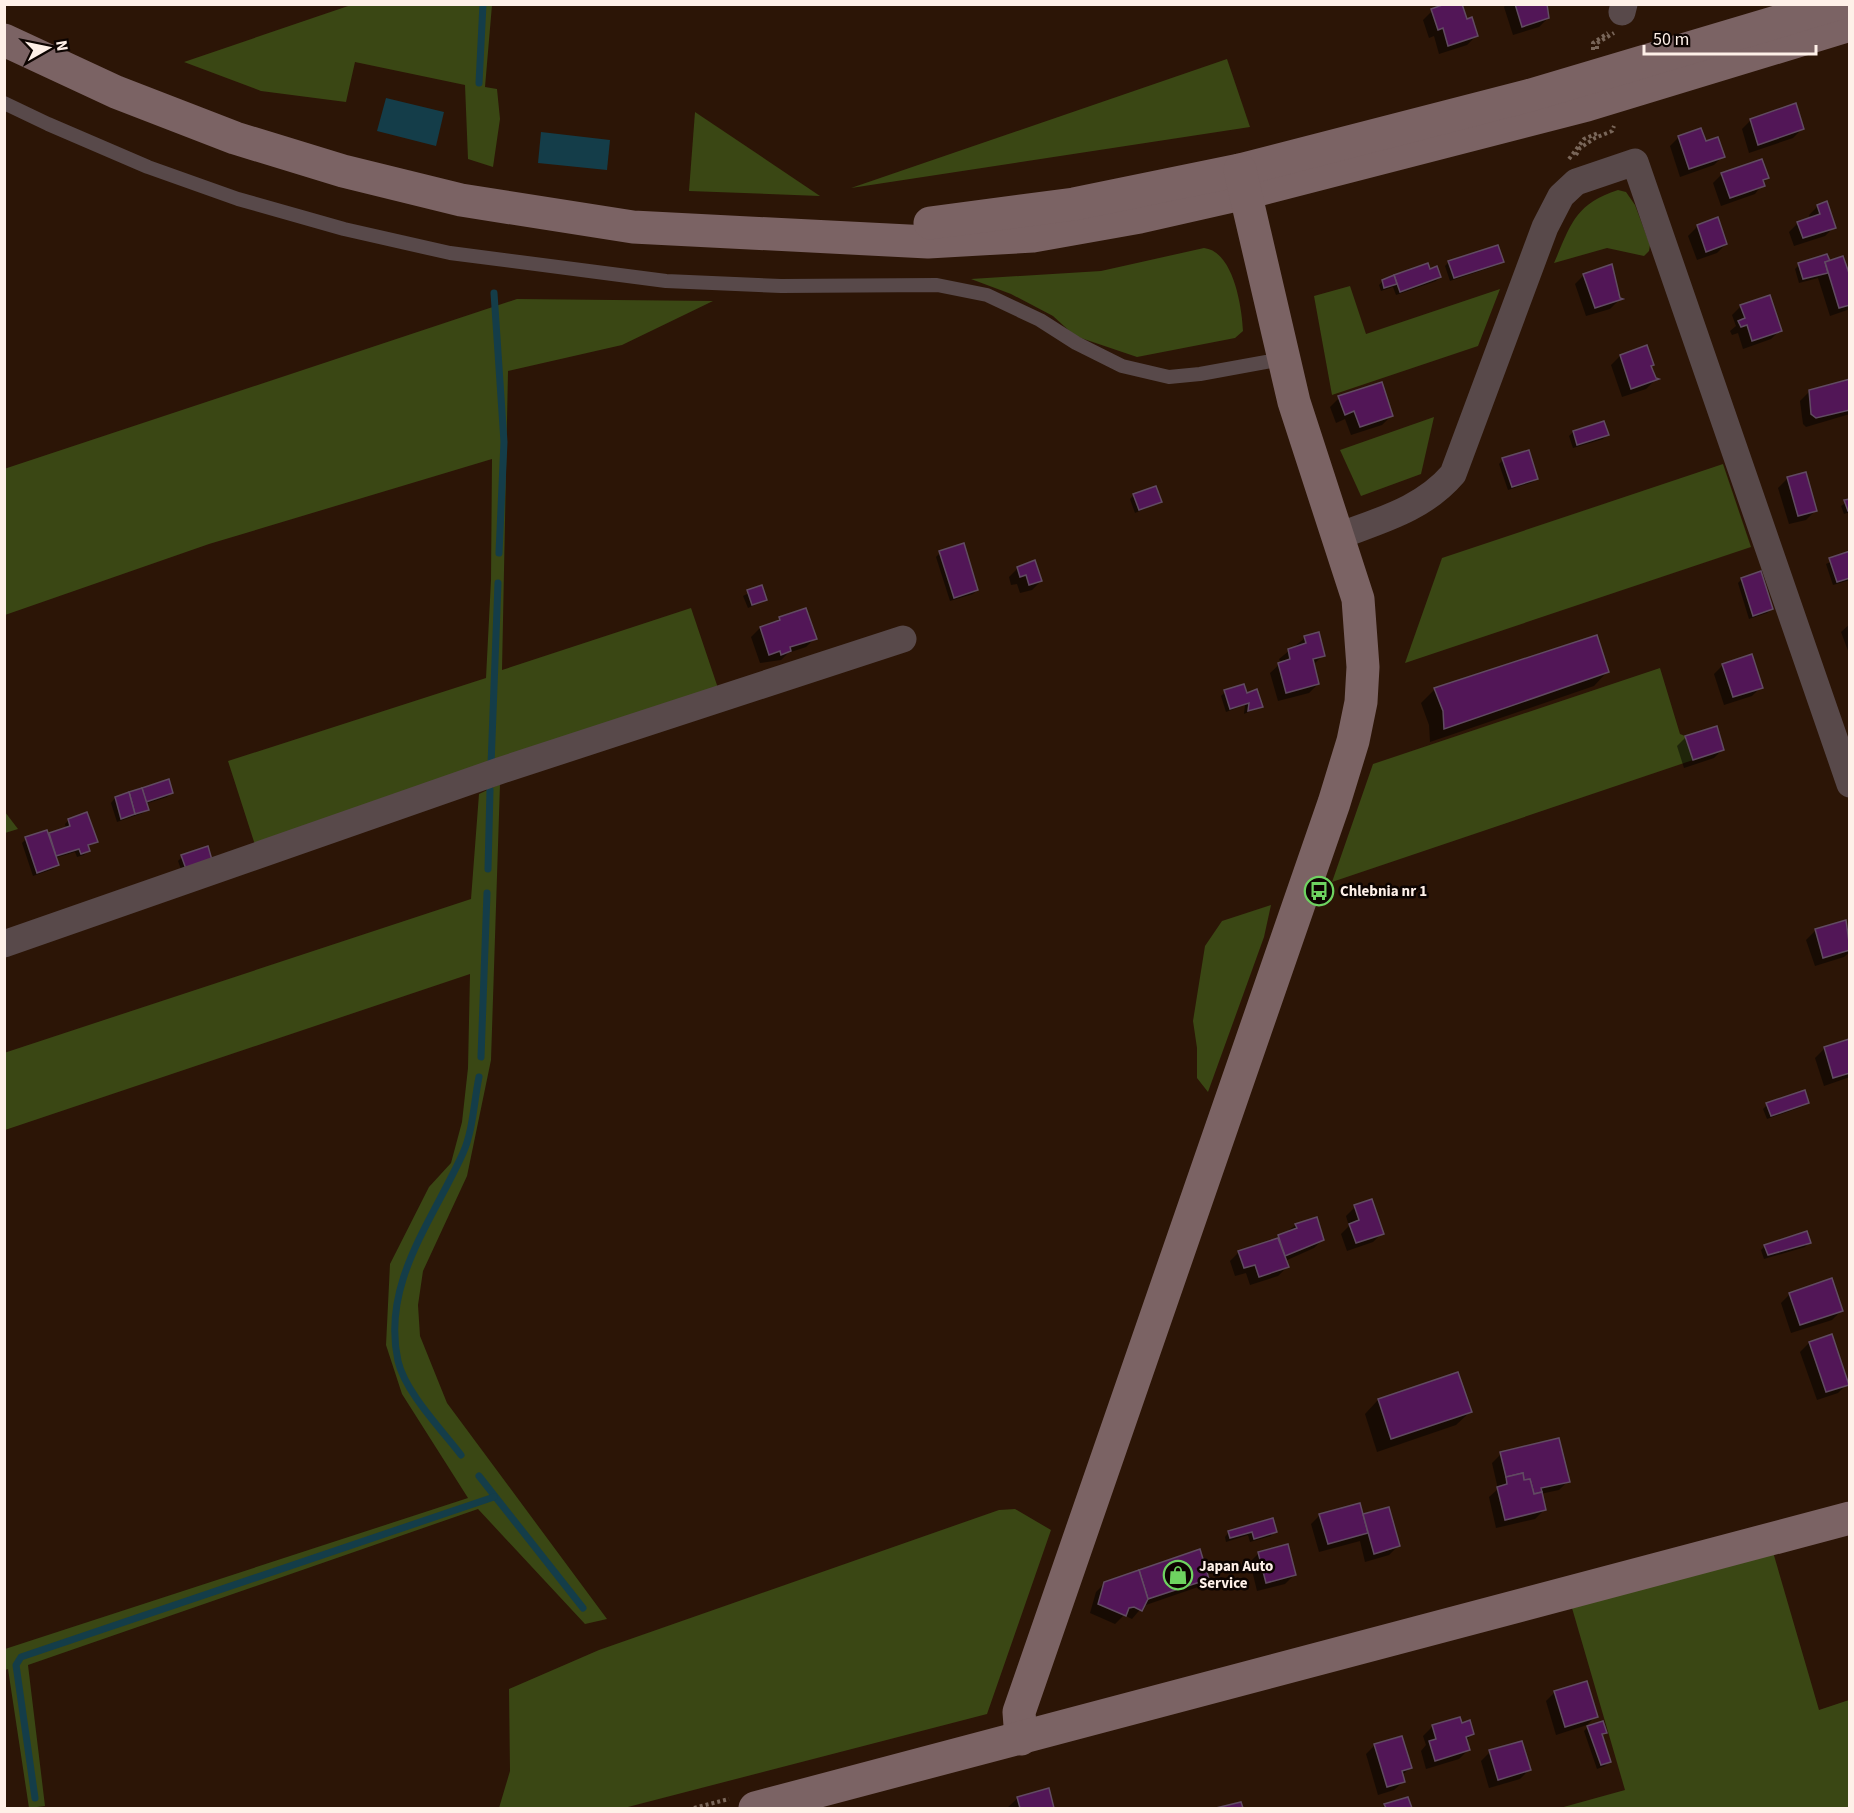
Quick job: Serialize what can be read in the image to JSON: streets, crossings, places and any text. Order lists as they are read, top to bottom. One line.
{"places":{"bus stop":["Chlebnia nr 1"],"shop":["Japan Auto Service"]},"scale_bar":"50 m","north":"right"}
